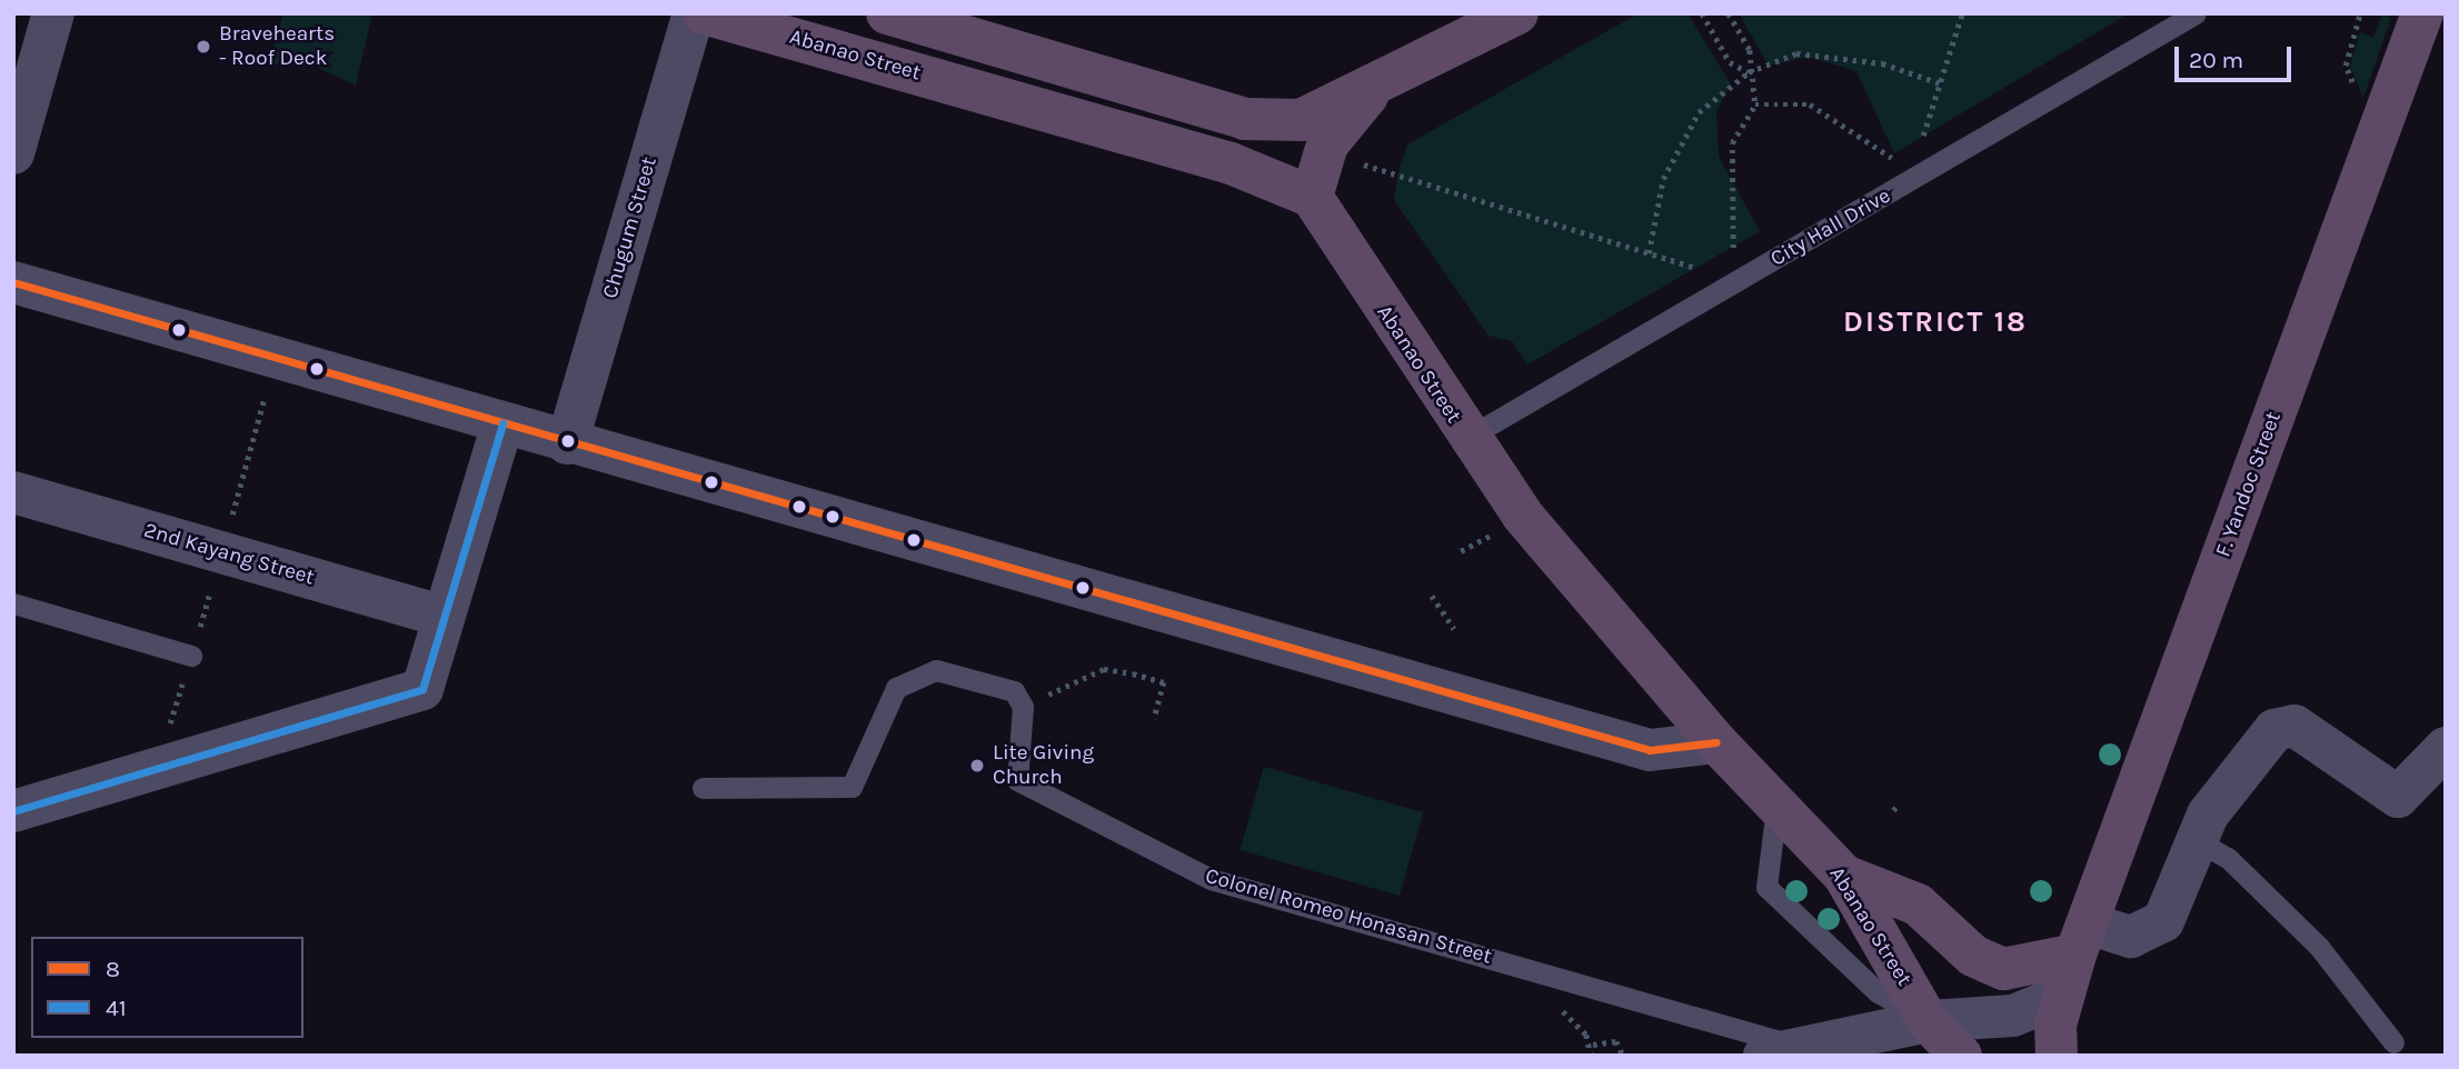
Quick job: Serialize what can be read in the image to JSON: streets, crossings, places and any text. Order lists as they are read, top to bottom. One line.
{"streets":{"highway":["Abanao Street","F. Yandoc Street"],"street":["Chugum Street","2nd Kayang Street"],"lane":["City Hall Drive","Colonel Romeo Honasan Street"]},"crossings":[["Abanao Street","City Hall Drive"]],"districts":["DISTRICT 18"],"places":["Bravehearts - Roof Deck","Lite Giving Church"],"lines":["transit line 8","transit line 41"],"legend":["8","41"],"scale_bar":"20 m"}
